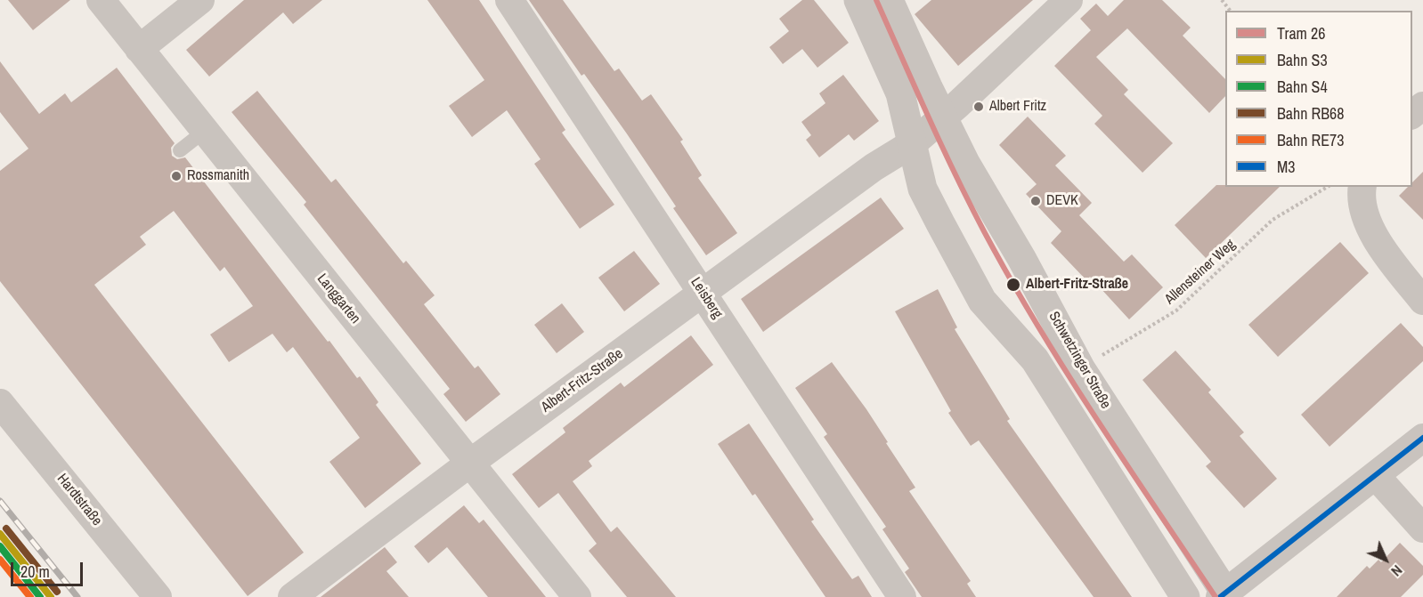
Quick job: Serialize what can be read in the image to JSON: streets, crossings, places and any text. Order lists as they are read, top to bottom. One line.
{"streets":{"street":["Leisberg","Langgarten","Schwetzinger Straße","Albert-Fritz-Straße","Hardtstraße"],"path":["Allensteiner Weg"]},"crossings":[["Allensteiner Weg","Schwetzinger Straße"],["Leisberg","Albert-Fritz-Straße"],["Langgarten","Albert-Fritz-Straße"],["Schwetzinger Straße","Albert-Fritz-Straße"]],"places":["Albert Fritz","Rossmanith","DEVK","Albert-Fritz-Straße"],"lines":["tram line 26","transit line M3","rail line RB68","rail line S3","rail line S4","rail line RE73"],"legend":["Tram 26","Bahn S3","Bahn S4","Bahn RB68","Bahn RE73","M3"],"scale_bar":"20 m","north":"bottom right"}
